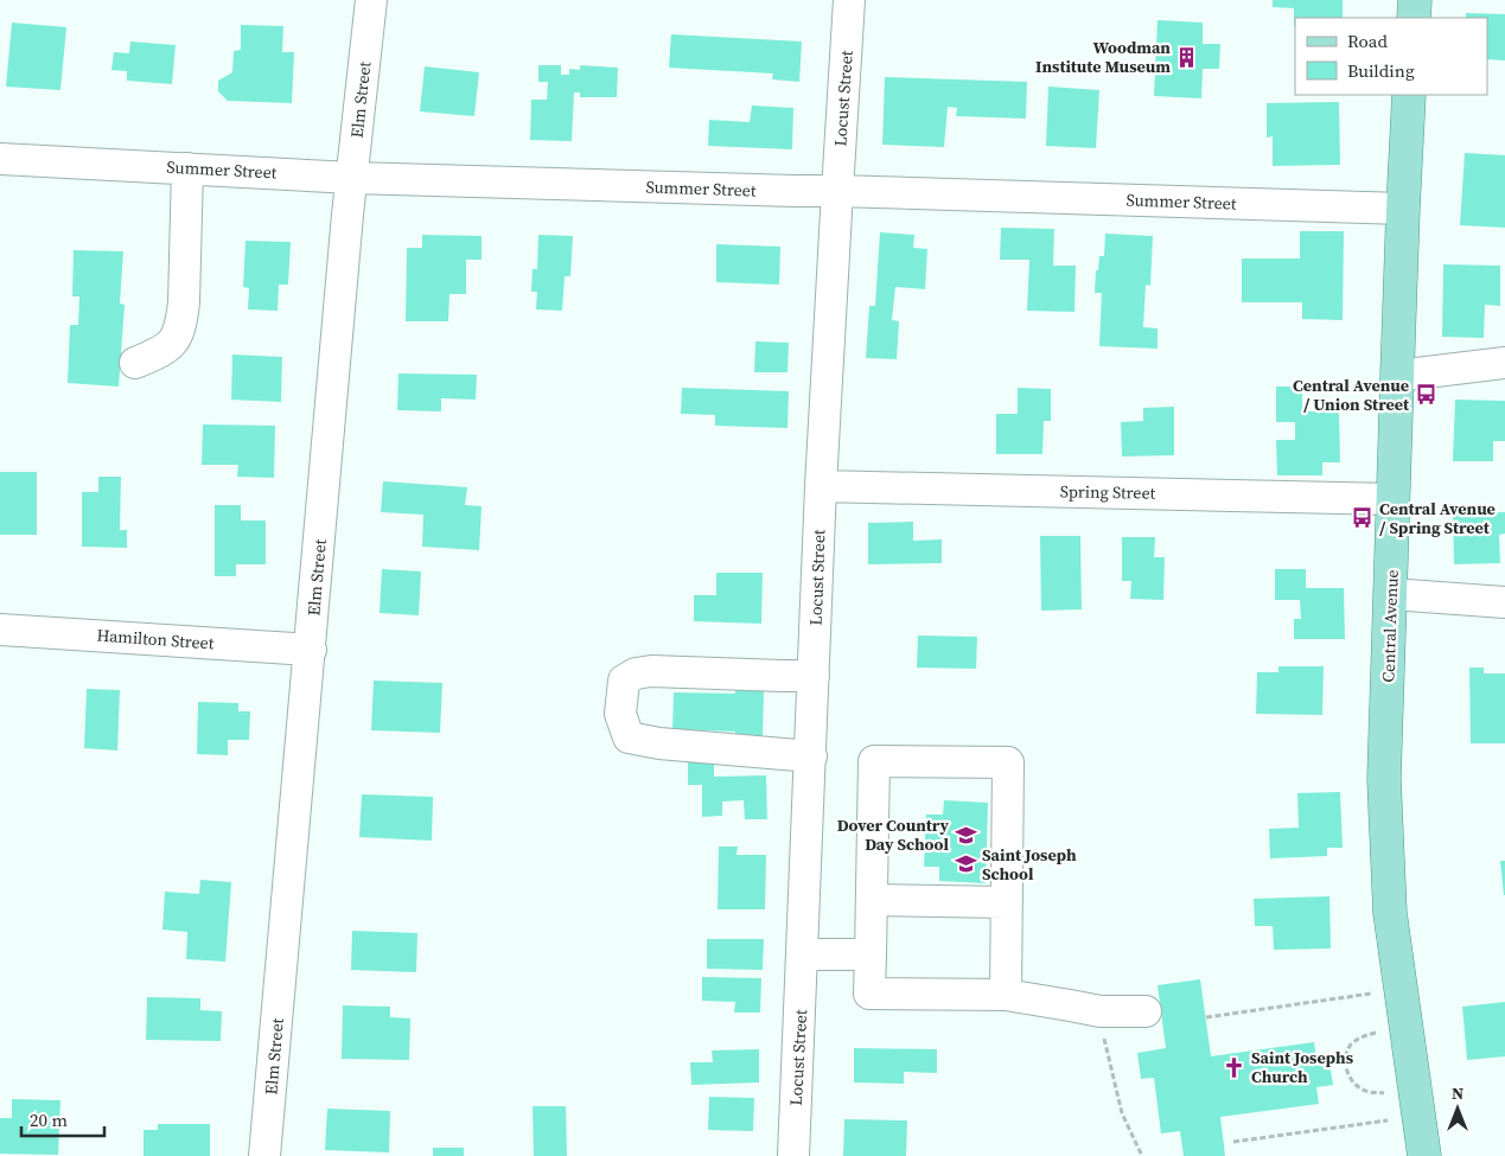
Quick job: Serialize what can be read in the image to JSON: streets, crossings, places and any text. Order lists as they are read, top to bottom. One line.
{"streets":{"main road":["Central Avenue"],"street":["Locust Street","Elm Street","Summer Street","Spring Street","Hamilton Street"]},"crossings":[["Locust Street","Summer Street"],["Locust Street","Spring Street"],["Elm Street","Summer Street"],["Elm Street","Hamilton Street"],["Summer Street","Central Avenue"],["Spring Street","Central Avenue"]],"places":{"building":["Woodman Institute Museum"],"bus stop":["Central Avenue / Union Street","Central Avenue / Spring Street"],"school or university":["Dover Country Day School","Saint Joseph School"],"church":["Saint Josephs Church"]},"legend":["Road","Building"],"scale_bar":"20 m","north":"top"}
